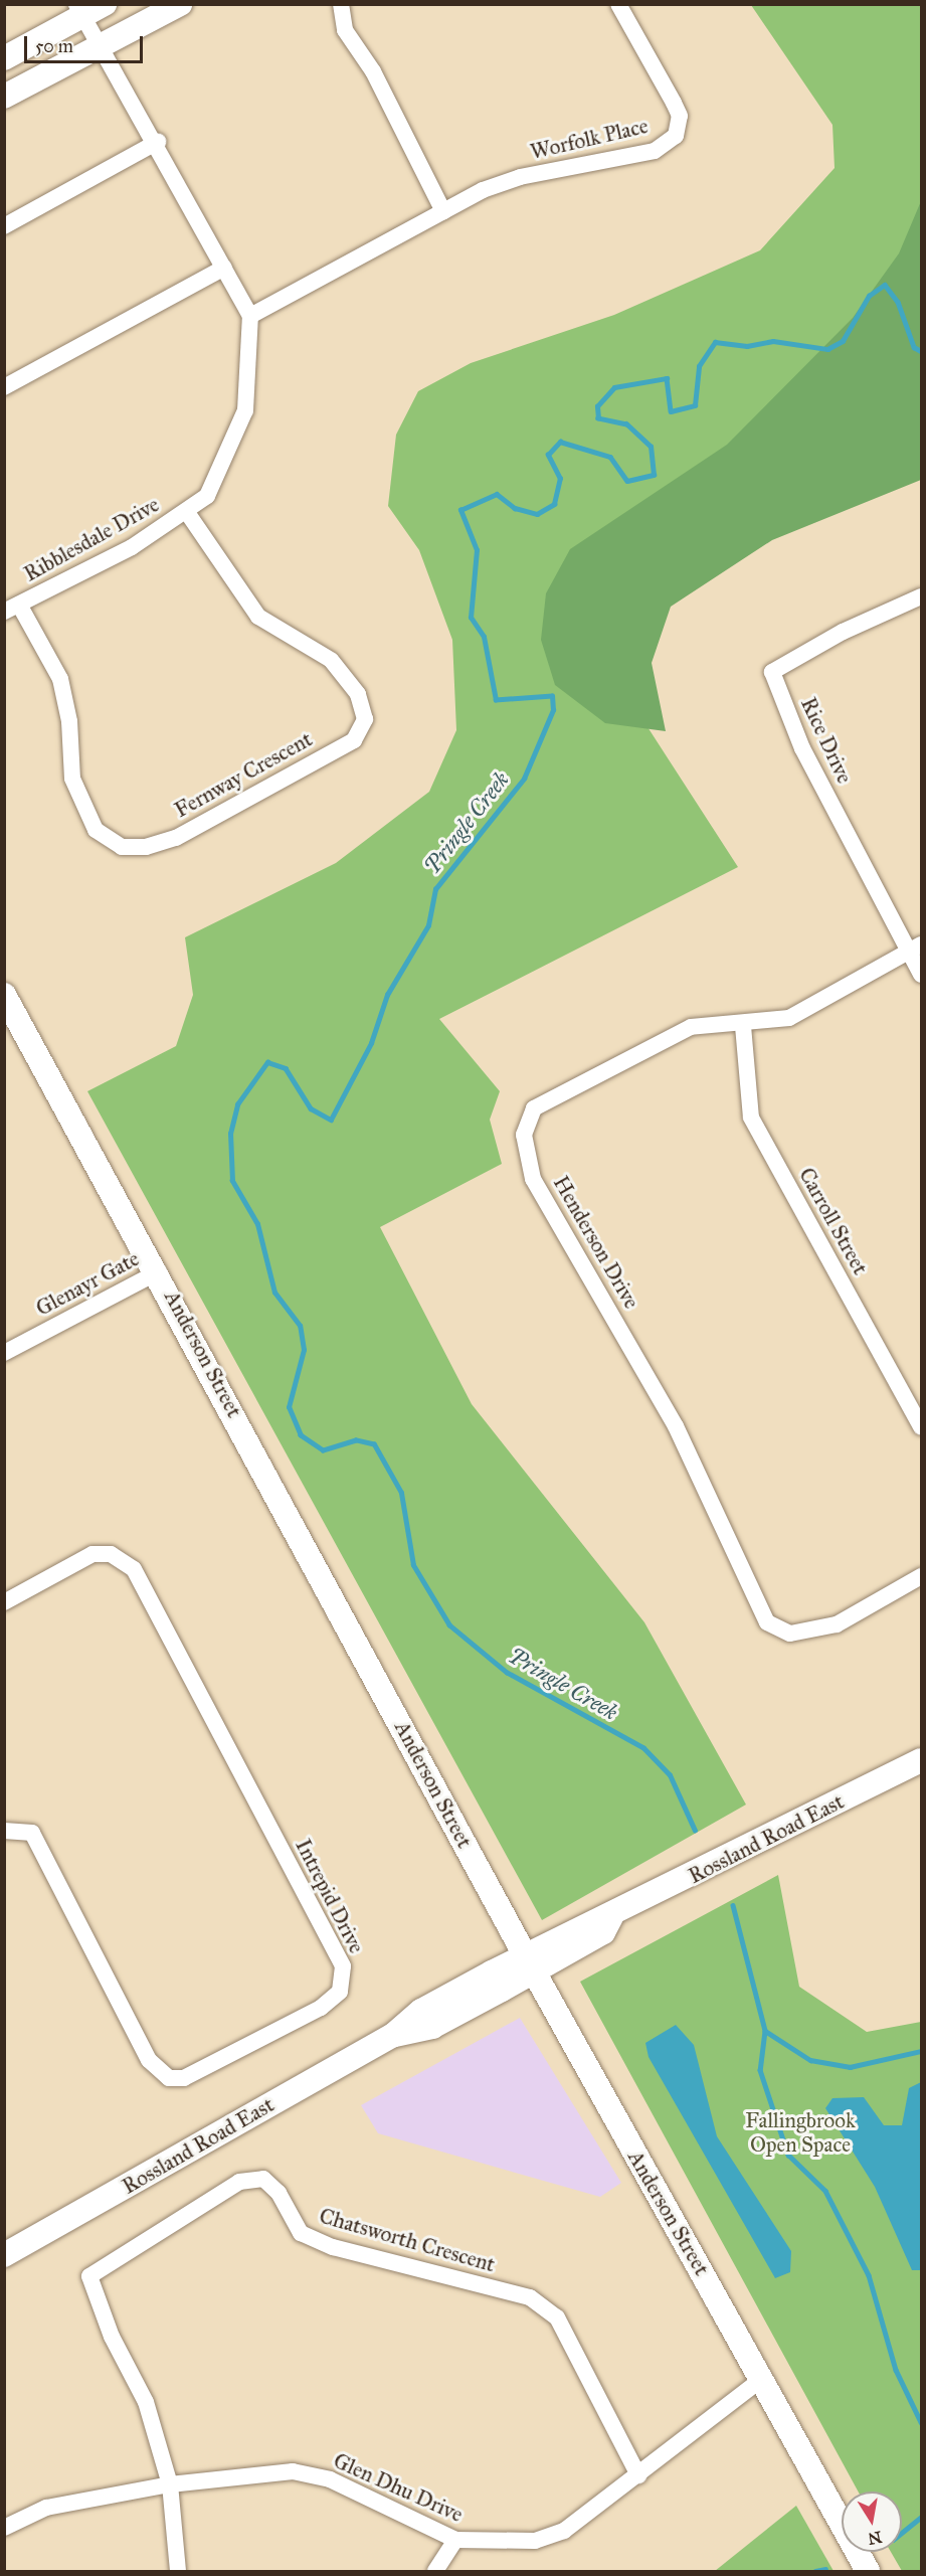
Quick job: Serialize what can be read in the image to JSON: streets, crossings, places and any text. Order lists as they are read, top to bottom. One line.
{"streets":{"main road":["Anderson Street","Rossland Road East"],"street":["Worfolk Place","Ribblesdale Drive","Rice Drive","Fernway Crescent","Carroll Street","Henderson Drive","Glenayr Gate","Intrepid Drive","Chatsworth Crescent","Glen Dhu Drive"]},"crossings":[["Worfolk Place","Ribblesdale Drive"],["Ribblesdale Drive","Fernway Crescent"],["Rice Drive","Henderson Drive"],["Carroll Street","Henderson Drive"],["Glenayr Gate","Anderson Street"],["Anderson Street","Rossland Road East"],["Anderson Street","Glen Dhu Drive"],["Chatsworth Crescent","Glen Dhu Drive"]],"water":["Pringle Creek"],"parks":["Fallingbrook Open Space"],"scale_bar":"50 m","north":"bottom"}
